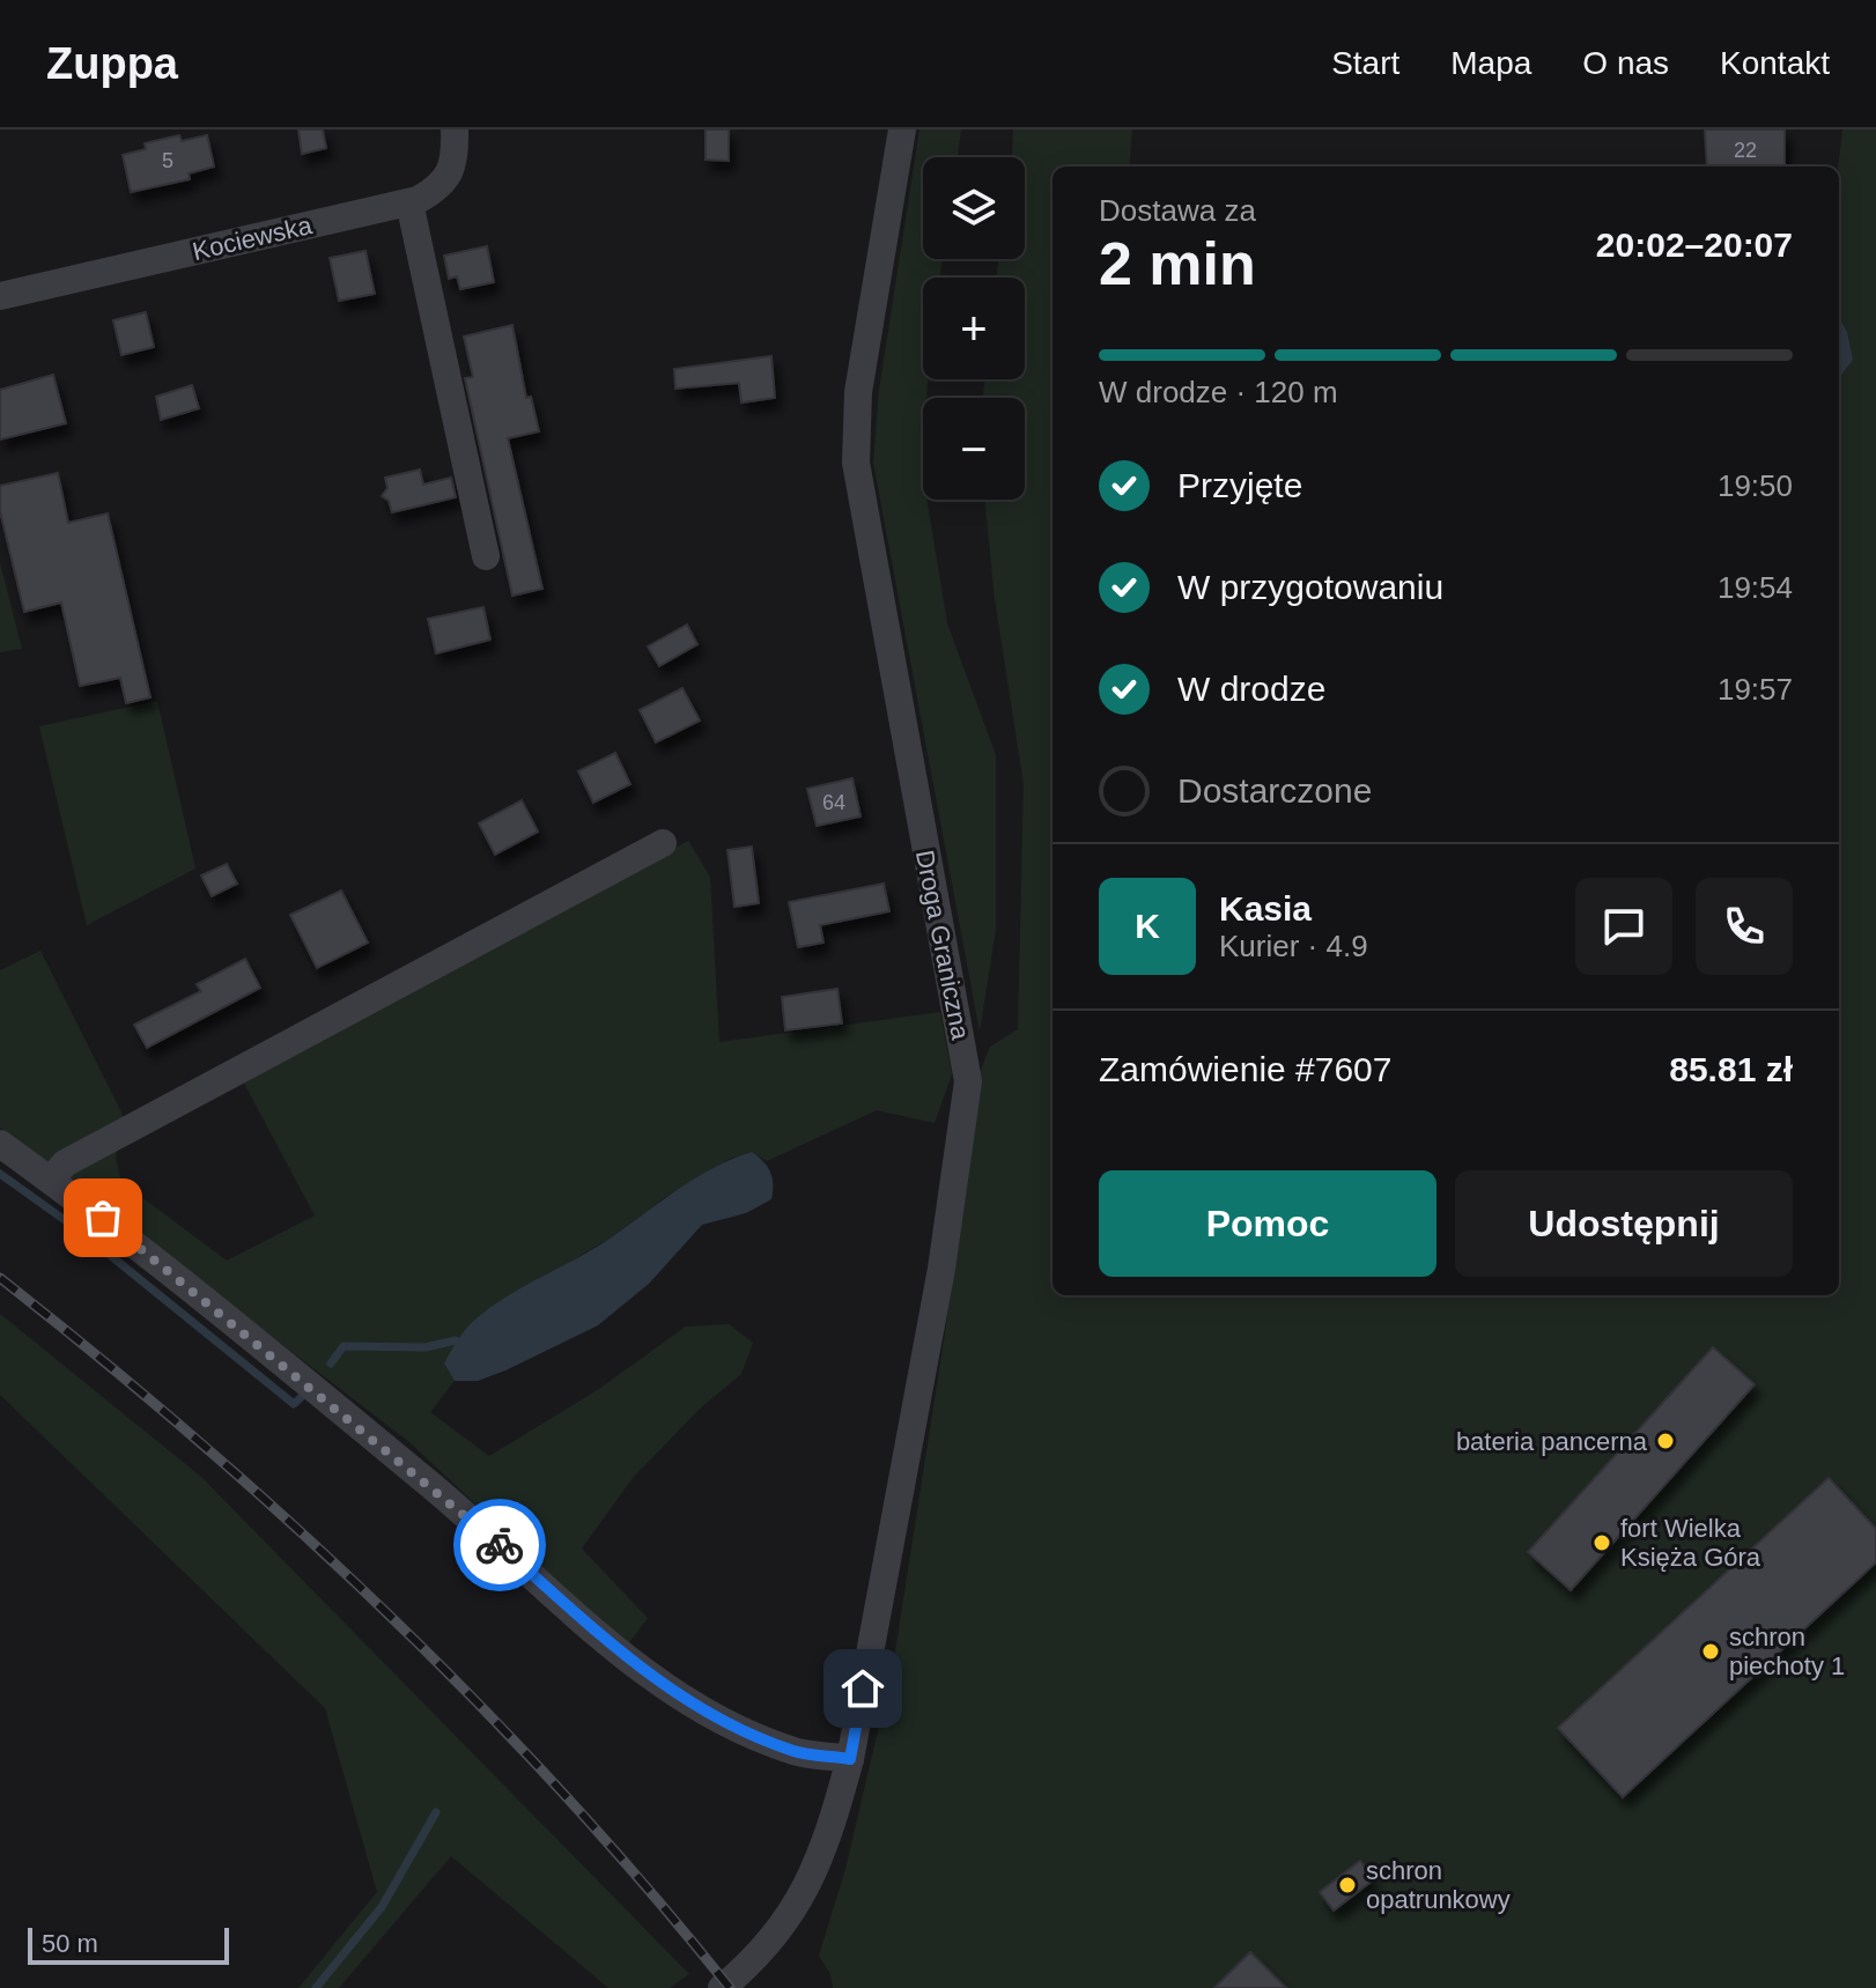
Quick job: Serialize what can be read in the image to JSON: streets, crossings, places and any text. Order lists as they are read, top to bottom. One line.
{"streets":{"street":["Kociewska","Droga Graniczna"]},"places":["bateria pancerna","fort Wielka Księża Góra","schron piechoty 1","schron opatrunkowy"],"house_numbers":["22","5","64"],"scale_bar":"50 m","page":{"header":"Zuppa","nav":["Start","Mapa","O nas","Kontakt"],"map_buttons":["+","−"],"heading":["2 min","Dostawa za","20:02–20:07"],"panel":["Kasia","Kurier · 4.9","Zamówienie #7607","85.81 zł"],"bar":"W drodze · 120 m","list":[["Przyjęte","19:50"],["W przygotowaniu","19:54"],["W drodze","19:57"],"Dostarczone"],"round":"K","buttons":["Pomoc","Udostępnij"],"scale":"50 m"}}
